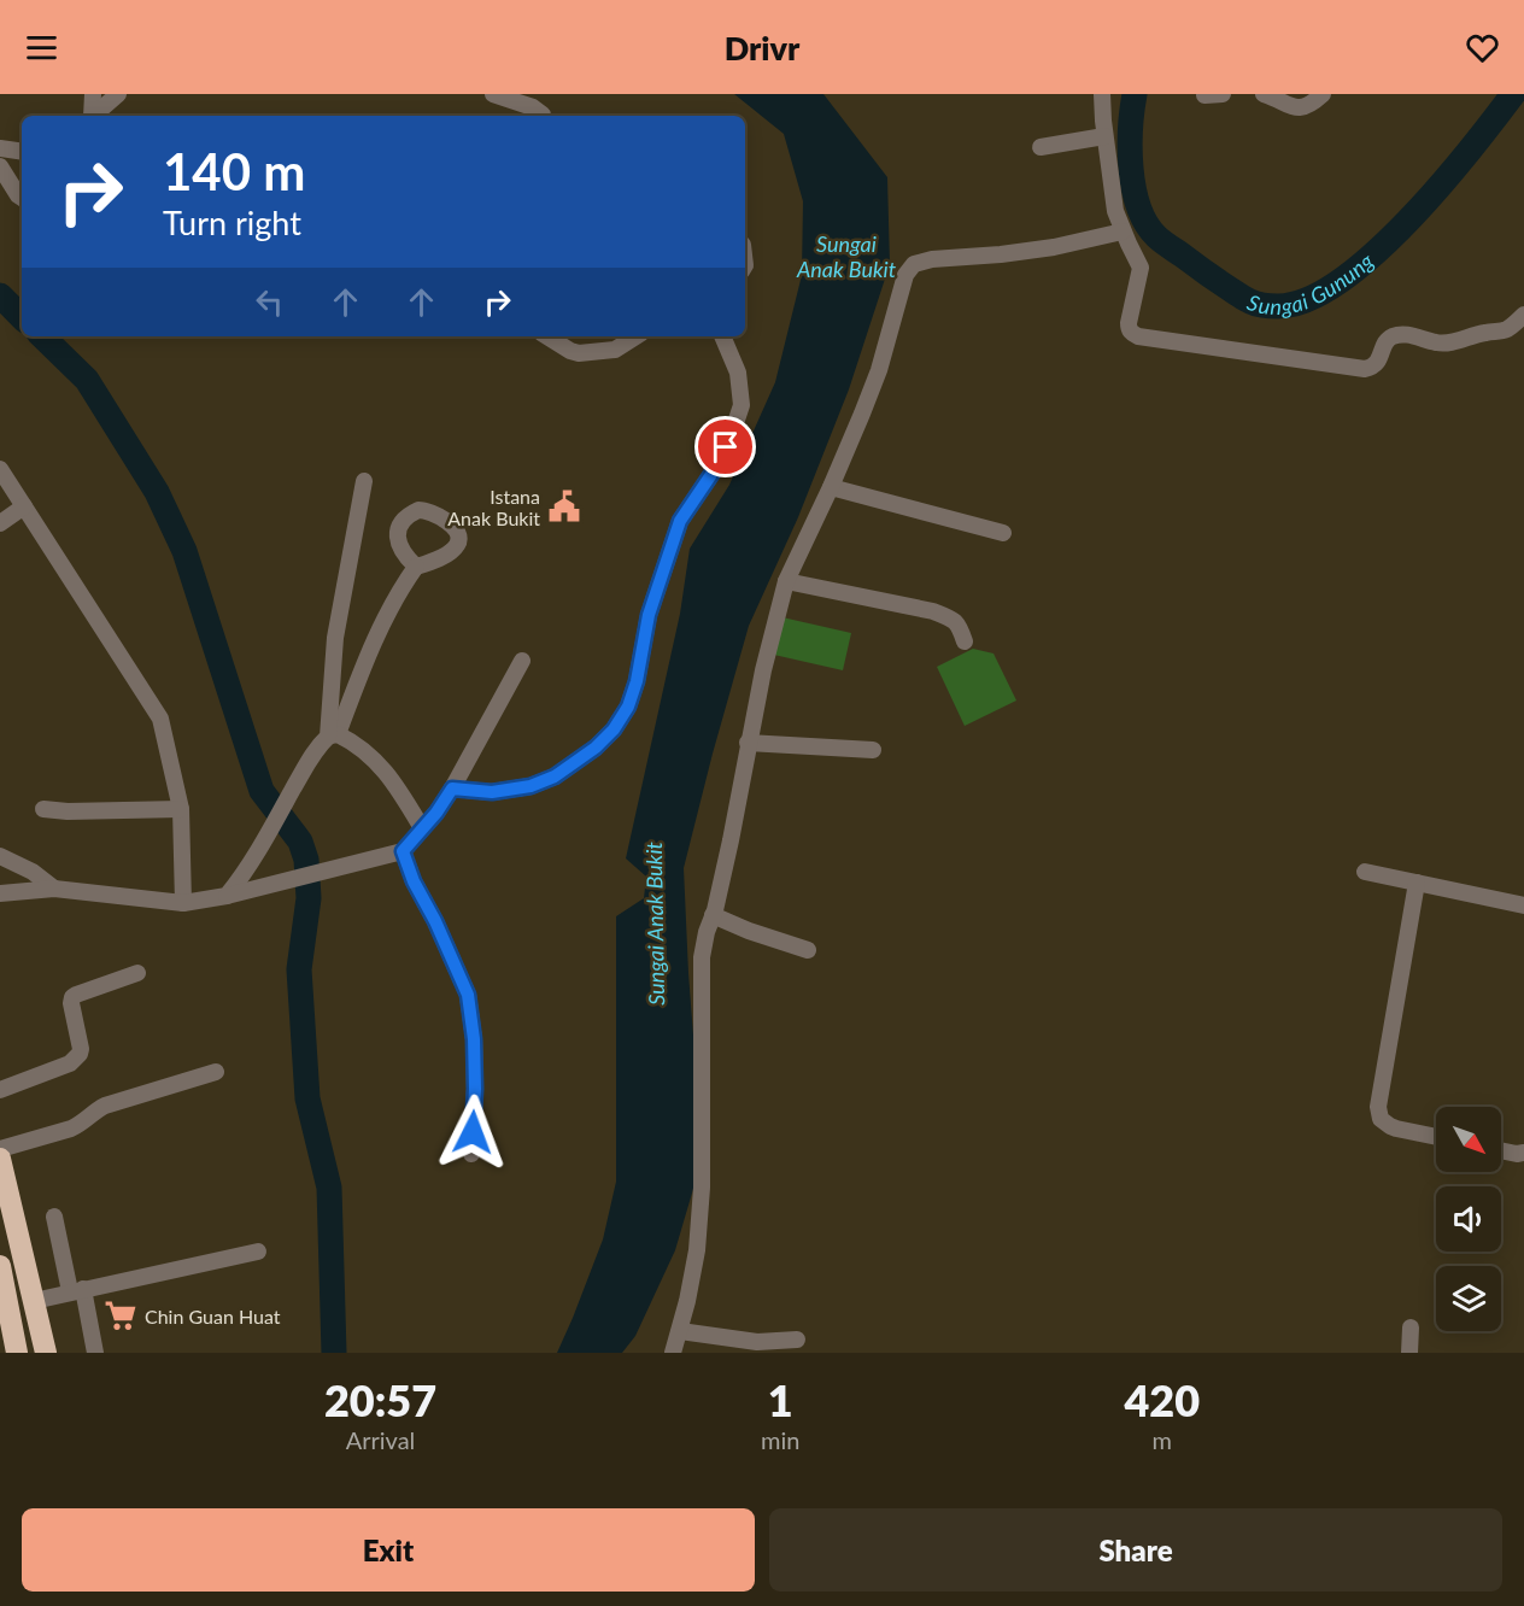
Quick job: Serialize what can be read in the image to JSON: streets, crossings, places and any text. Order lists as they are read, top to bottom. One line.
{"water":["Sungai Anak Bukit","Sungai Gunung"],"places":{"public building":["Istana Anak Bukit"],"supermarket":["Chin Guan Huat"]},"north":"bottom right","page":{"header":"Drivr","turn":["140 m","Turn right"],"eta":["20:57","Arrival","1","min","420","m"],"buttons":["Exit","Share"]}}
